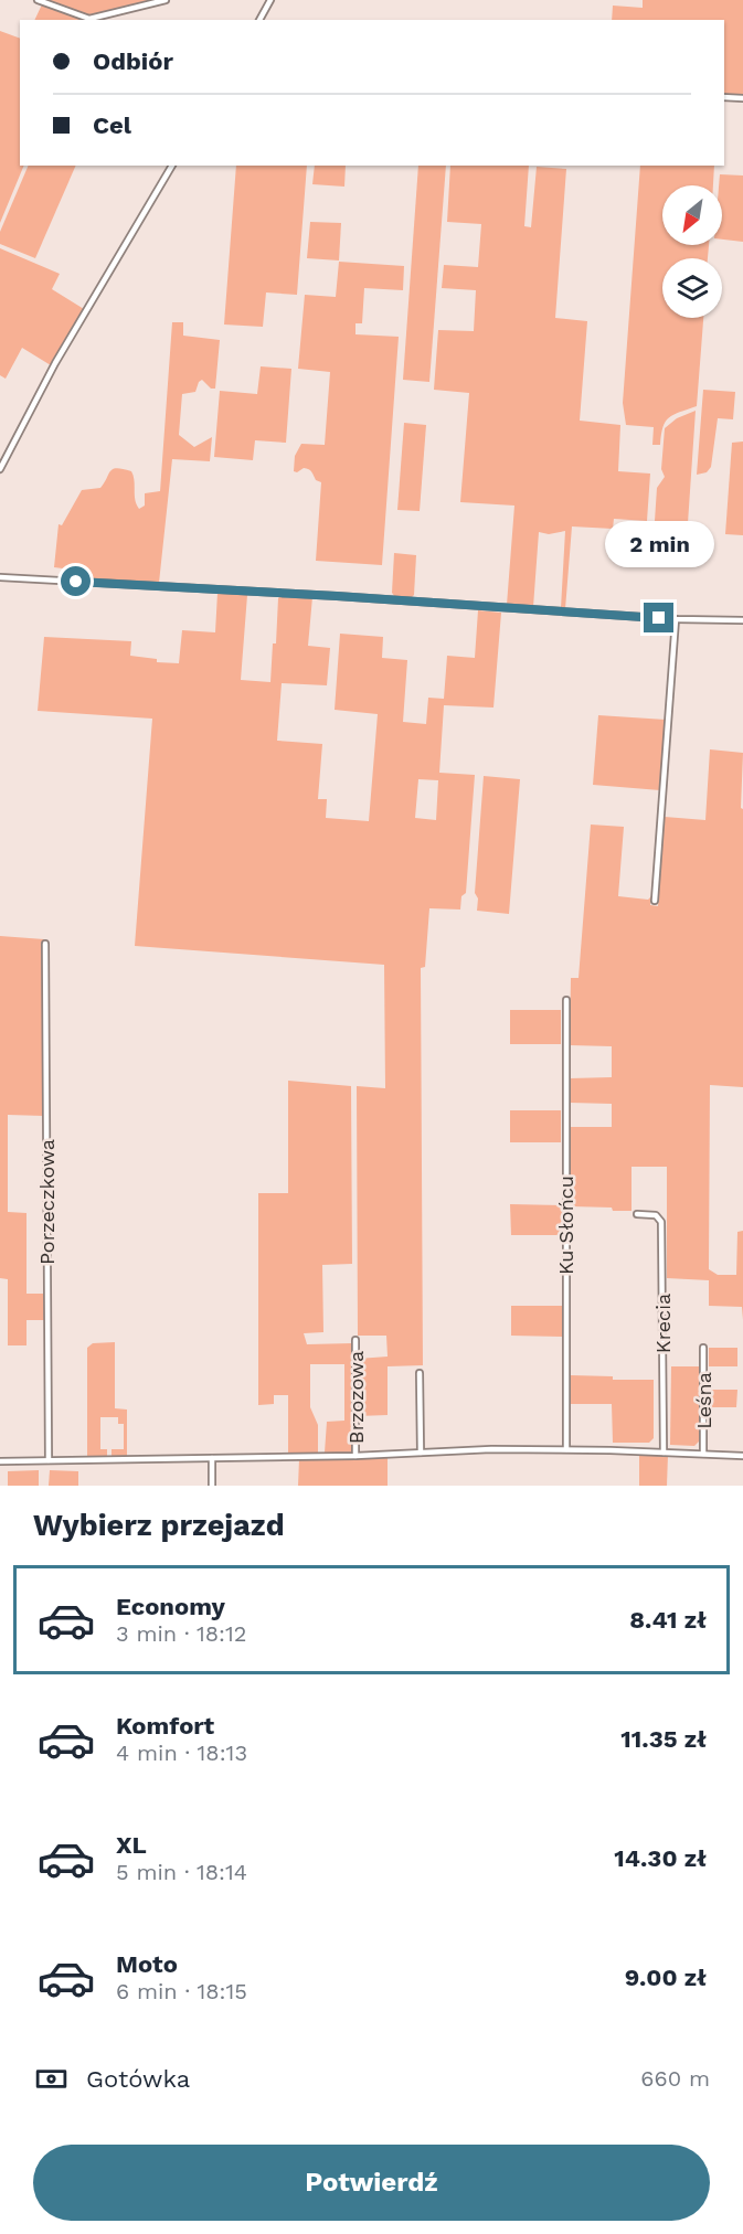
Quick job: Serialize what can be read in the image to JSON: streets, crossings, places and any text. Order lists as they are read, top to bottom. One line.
{"streets":{"street":["Porzeczkowa","Ku Słońcu","Krecia","Brzozowa","Leśna"]},"north":"bottom left","page":{"banner":["Odbiór","Cel"],"bubble":"2 min","heading":"Wybierz przejazd","list":[{"name":"Economy","note":"3 min · 18:12","value":"8.41 zł"},{"name":"Komfort","note":"4 min · 18:13","value":"11.35 zł"},{"name":"XL","note":"5 min · 18:14","value":"14.30 zł"},{"name":"Moto","note":"6 min · 18:15","value":"9.00 zł"}],"pay":["Gotówka","660 m"],"buttons":"Potwierdź"}}
